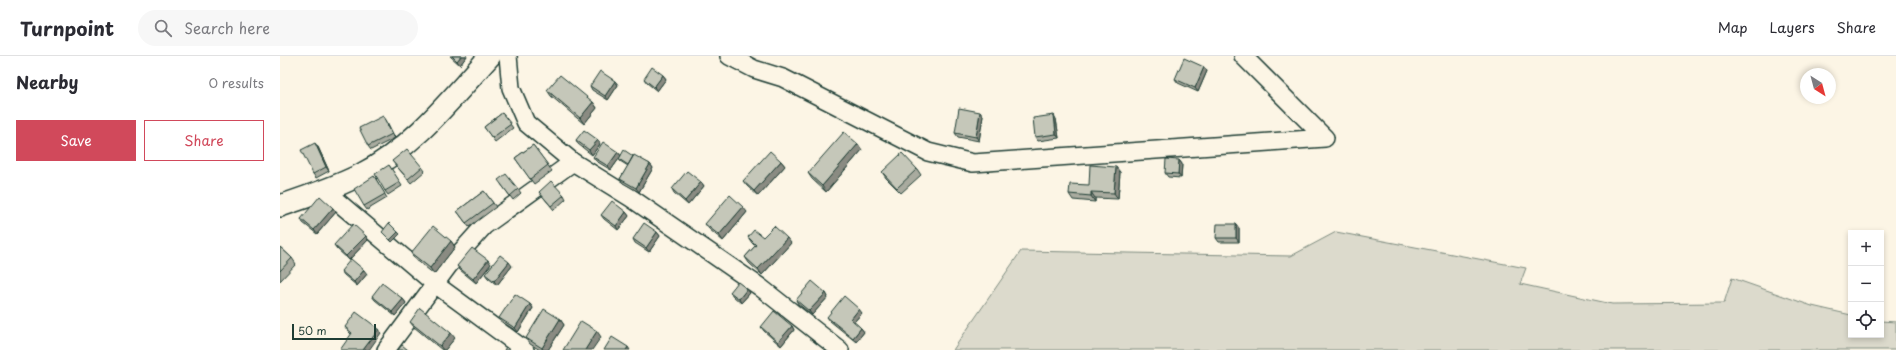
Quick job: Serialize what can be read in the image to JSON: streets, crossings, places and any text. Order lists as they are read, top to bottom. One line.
{"scale_bar":"50 m","north":"bottom right","page":{"header":"Turnpoint","search":"Search here","nav":["Map","Layers","Share"],"heading":["Nearby","0 results"],"buttons":["Save","Share"],"map_buttons":["+","−"],"scale":"50 m"}}
